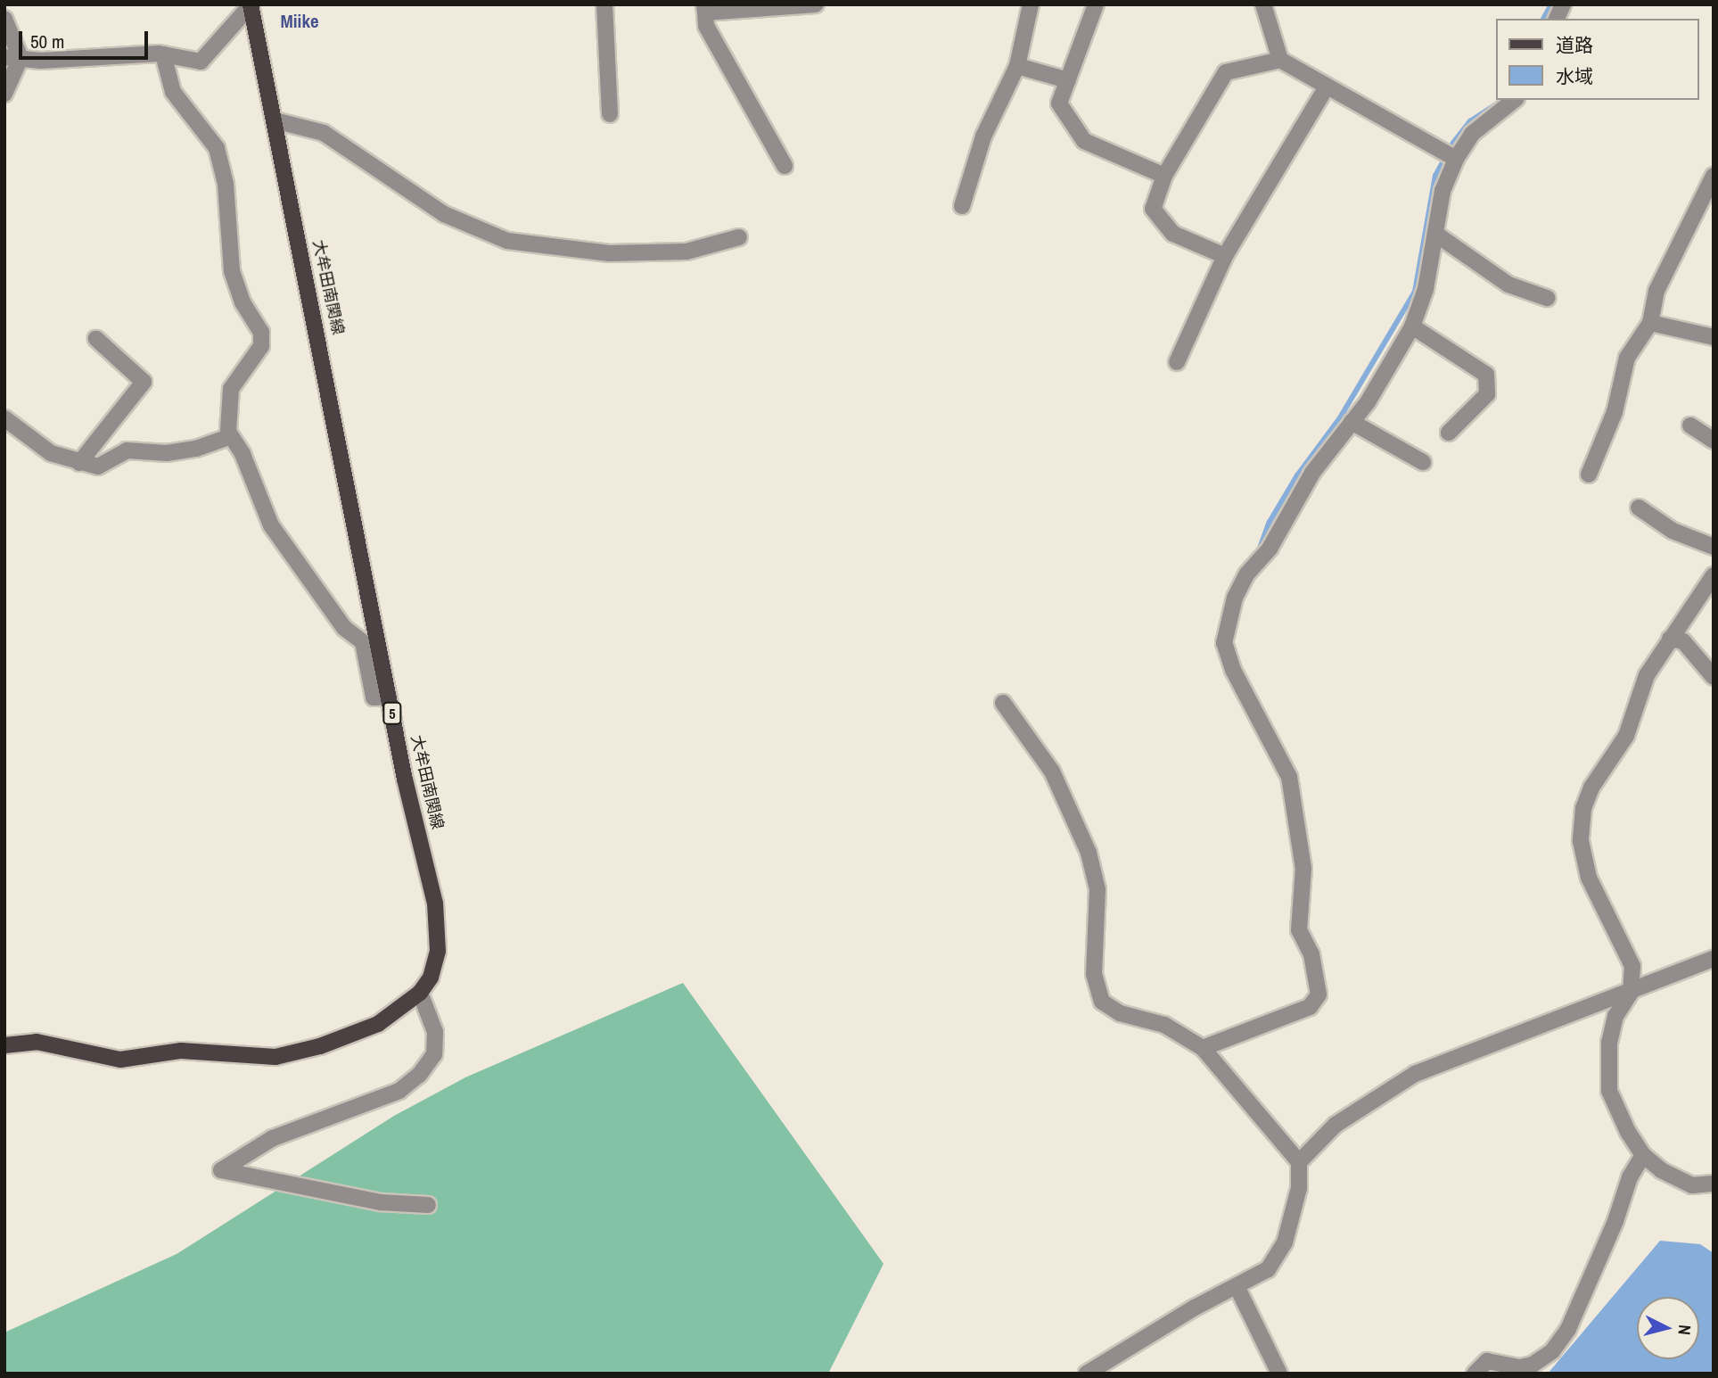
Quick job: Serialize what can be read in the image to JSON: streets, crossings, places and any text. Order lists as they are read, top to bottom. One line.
{"streets":{"main road":["大牟田南関線","5"]},"districts":["Miike"],"legend":["道路","水域"],"scale_bar":"50 m","north":"right"}
